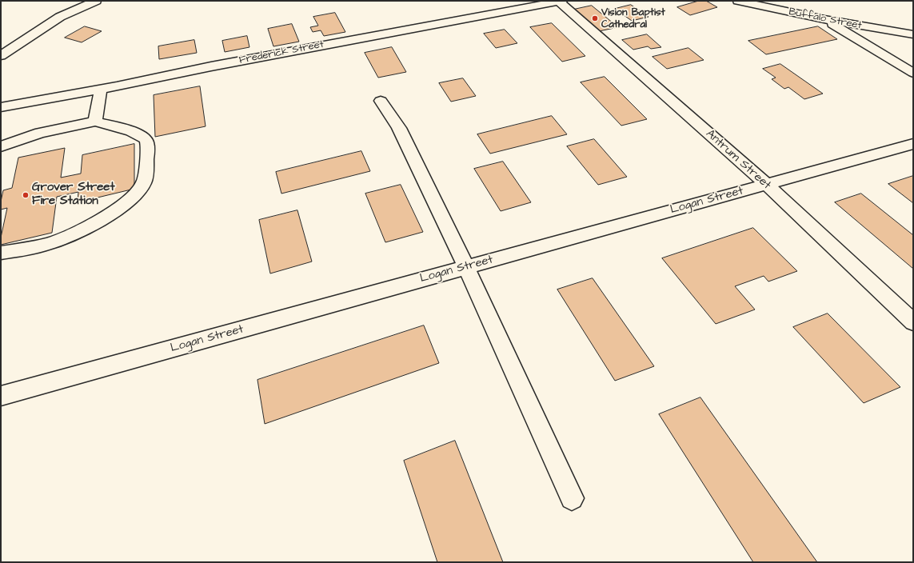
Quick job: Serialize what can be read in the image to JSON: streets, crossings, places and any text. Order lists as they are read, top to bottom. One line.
{"streets":{"street":["Buffalo Street","Frederick Street","Antrum Street","Logan Street"]},"crossings":[["Frederick Street","Antrum Street"],["Antrum Street","Logan Street"]],"places":["Vision Baptist Cathedral","Grover Street Fire Station"]}
